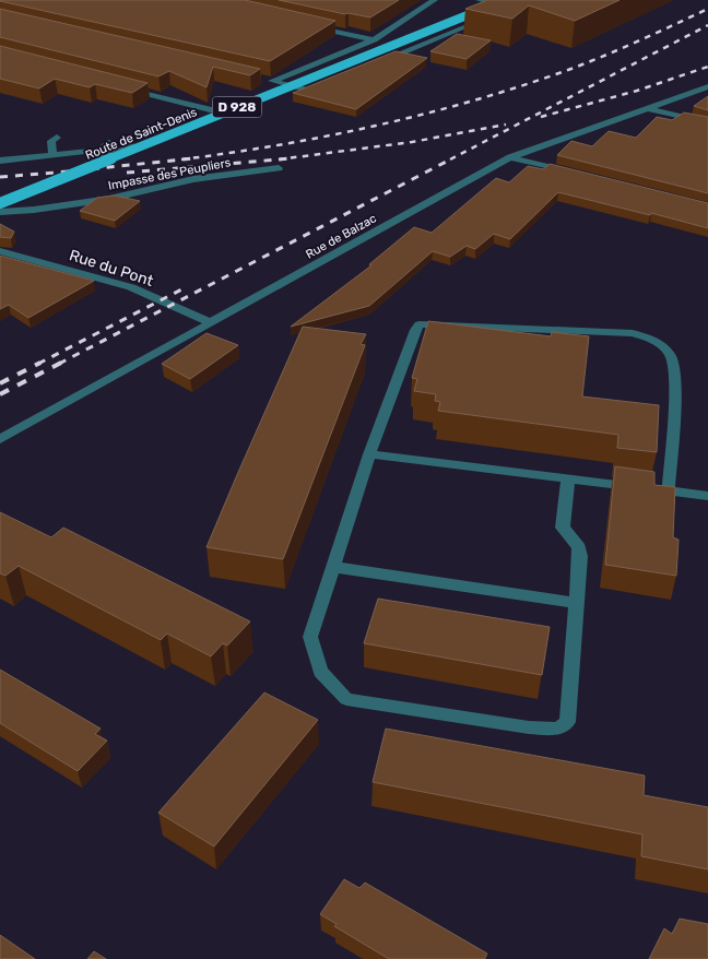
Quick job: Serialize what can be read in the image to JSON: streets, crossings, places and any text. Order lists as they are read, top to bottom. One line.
{"streets":{"main road":["D 928","Route de Saint-Denis"],"street":["Impasse des Peupliers","Rue de Balzac","Rue du Pont"]},"crossings":[["Rue de Balzac","Rue du Pont"]]}
